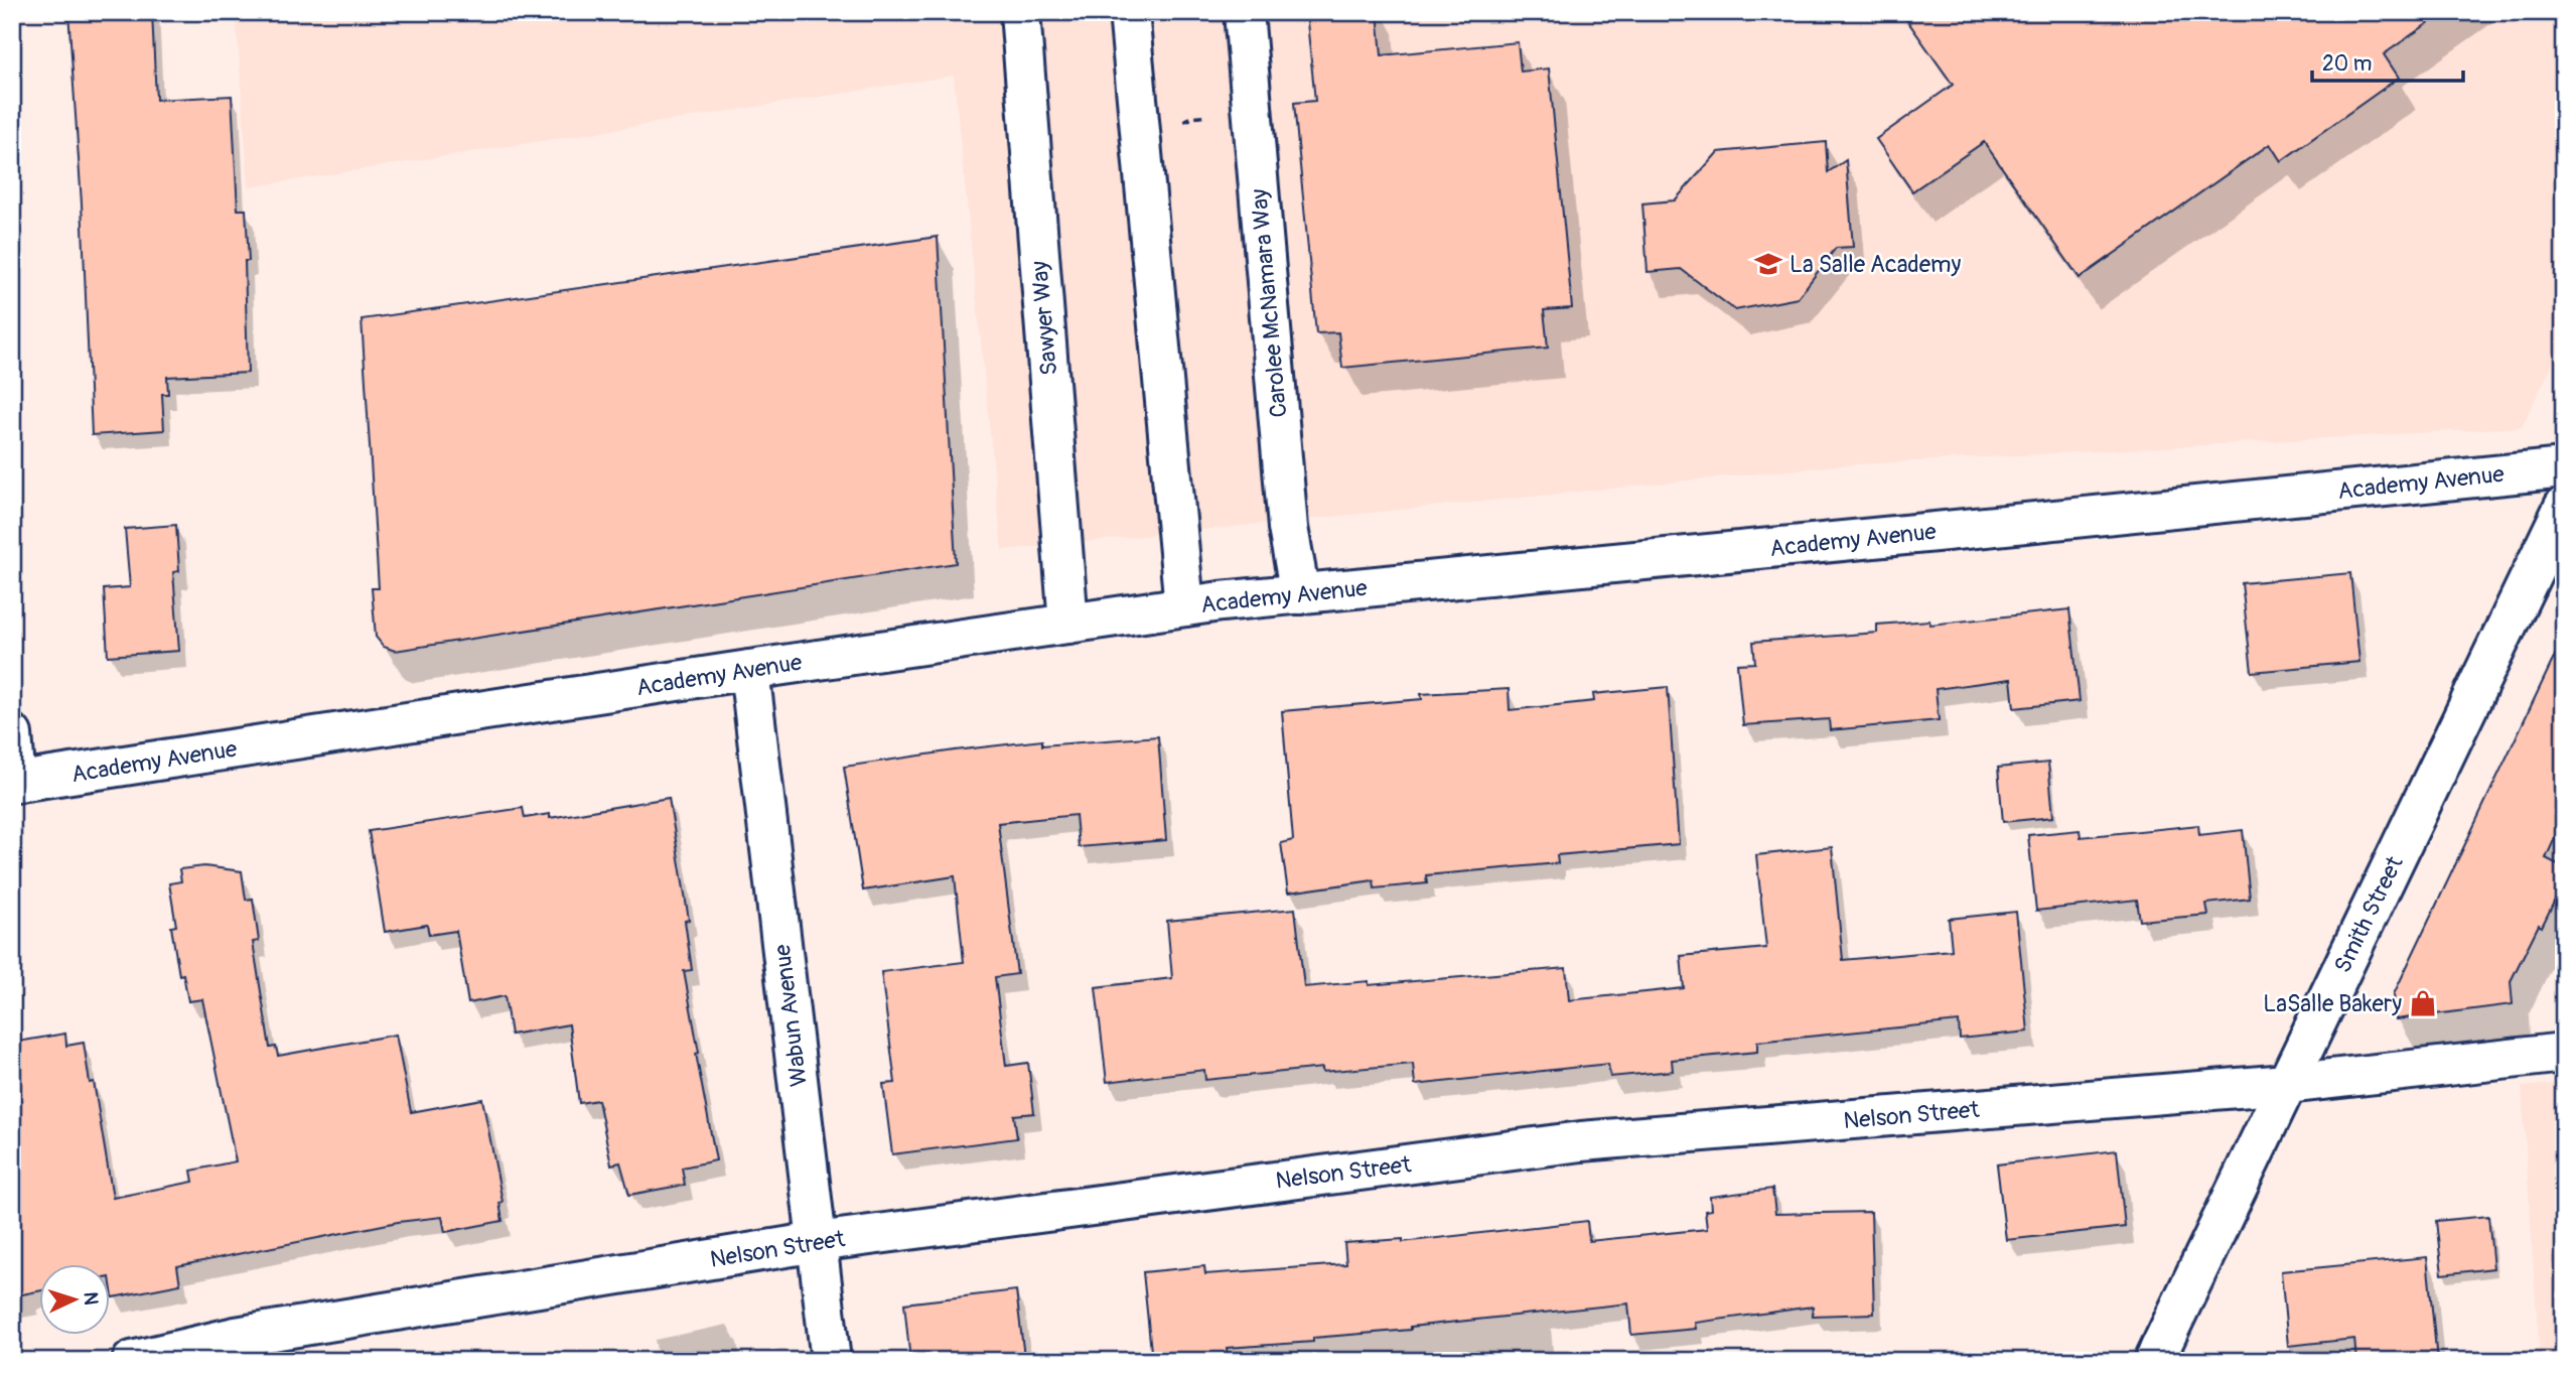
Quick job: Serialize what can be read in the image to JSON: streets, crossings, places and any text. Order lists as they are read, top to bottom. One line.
{"streets":{"street":["Carolee McNamara Way","Sawyer Way","Academy Avenue","Smith Street","Wabun Avenue","Nelson Street"]},"crossings":[["Carolee McNamara Way","Academy Avenue"],["Sawyer Way","Academy Avenue"],["Academy Avenue","Wabun Avenue"],["Smith Street","Nelson Street"],["Wabun Avenue","Nelson Street"]],"places":{"school or university":["La Salle Academy"],"shop":["LaSalle Bakery"]},"scale_bar":"20 m","north":"right"}
